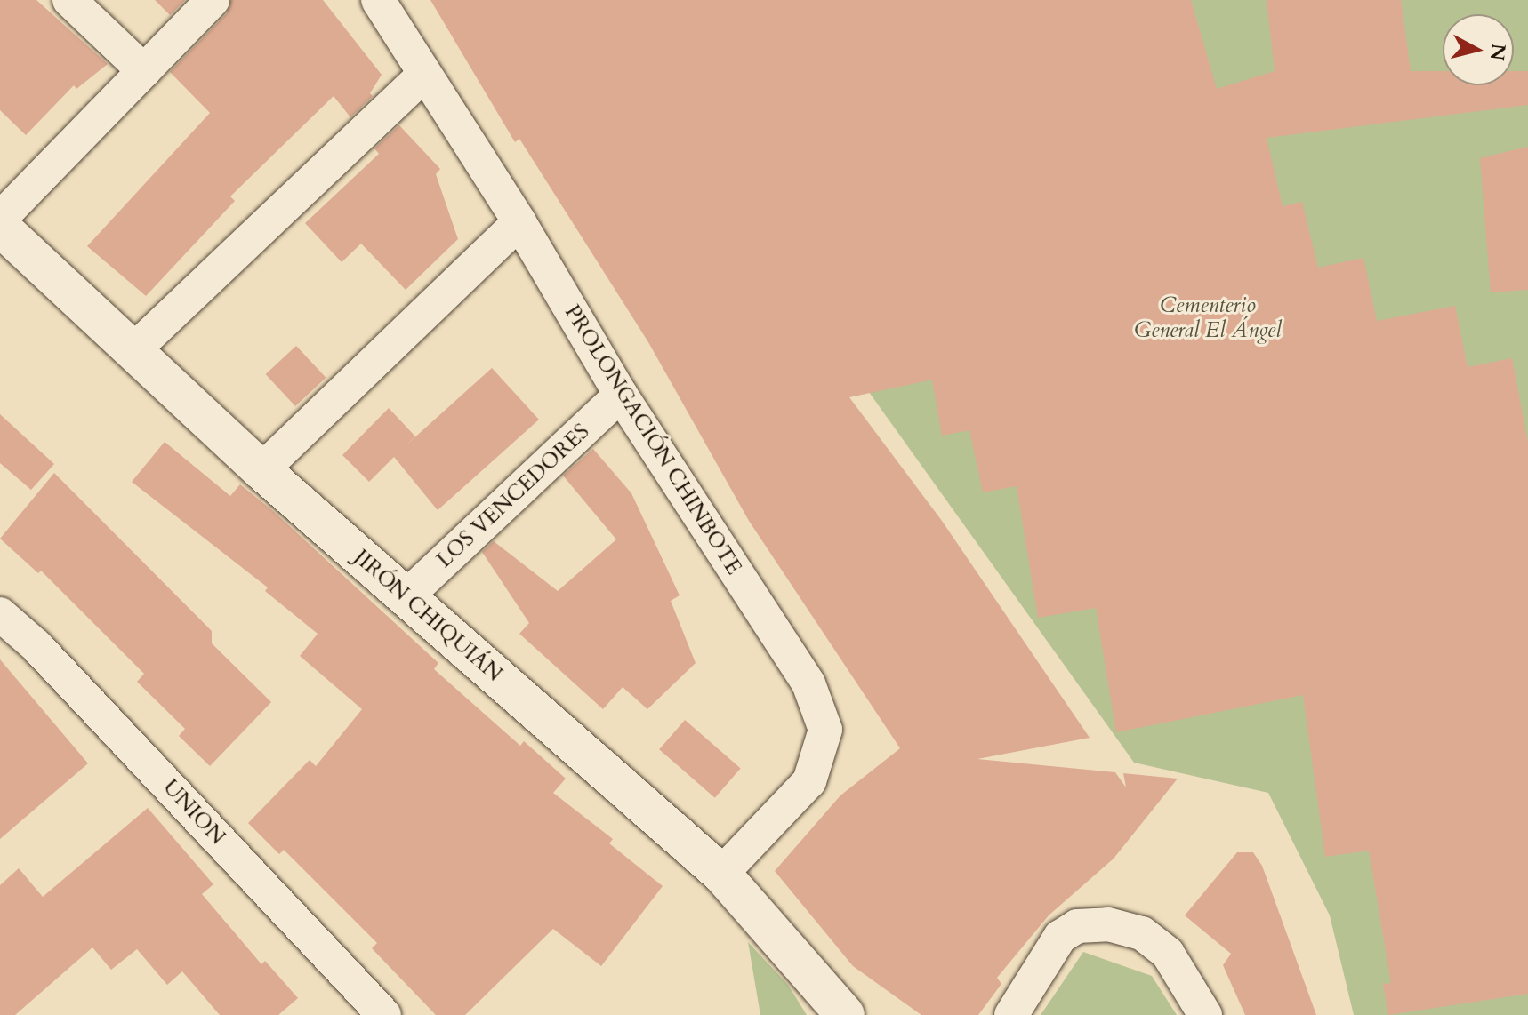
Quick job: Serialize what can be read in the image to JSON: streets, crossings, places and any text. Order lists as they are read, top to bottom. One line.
{"streets":{"street":["PROLONGACIÓN CHINBOTE","LOS VENCEDORES","JIRÓN CHIQUIÁN","UNION"]},"crossings":[["PROLONGACIÓN CHINBOTE","LOS VENCEDORES"],["PROLONGACIÓN CHINBOTE","JIRÓN CHIQUIÁN"],["LOS VENCEDORES","JIRÓN CHIQUIÁN"]],"parks":["Cementerio General El Ángel"],"north":"right"}
